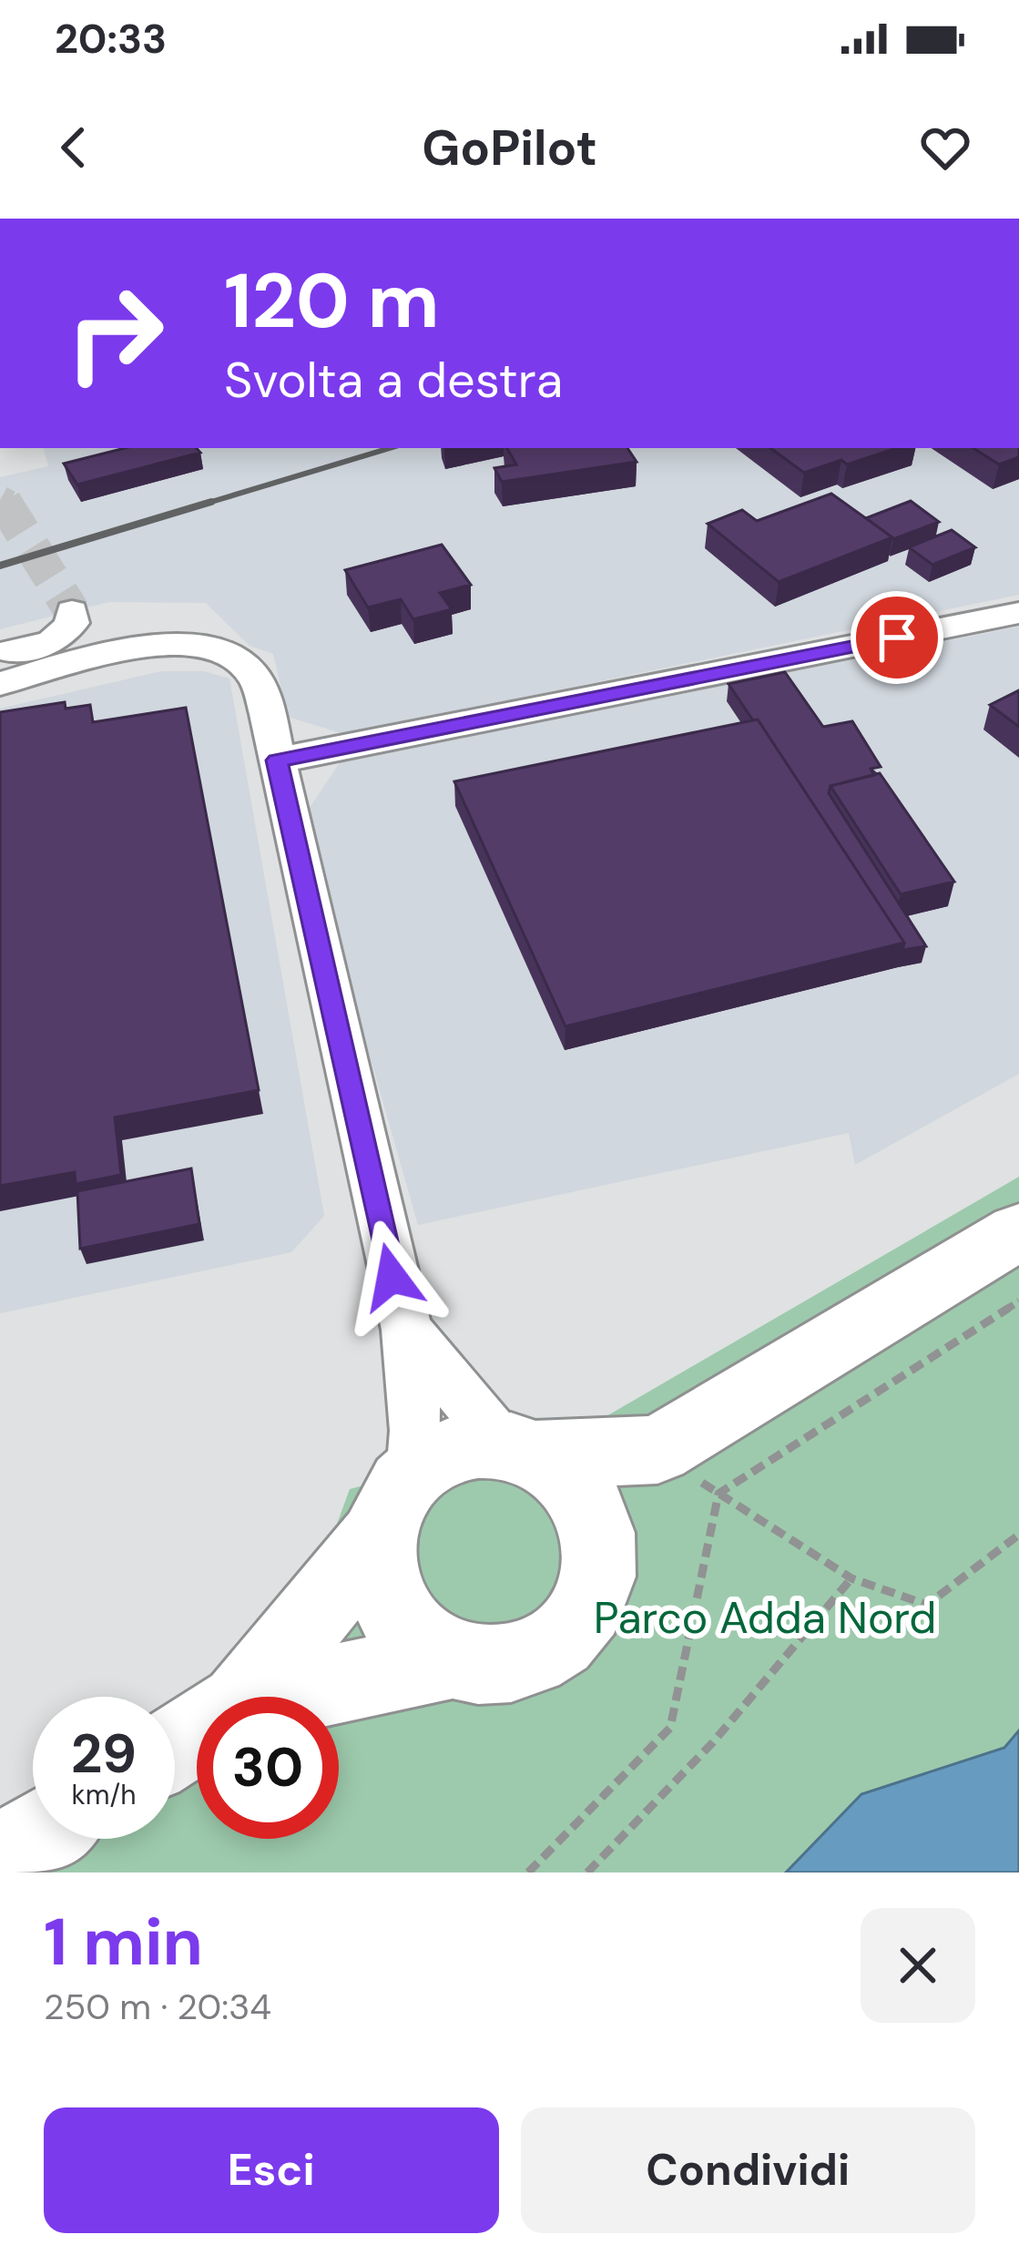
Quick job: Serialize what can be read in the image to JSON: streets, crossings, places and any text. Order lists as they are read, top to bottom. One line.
{"parks":["Parco Adda Nord"],"page":{"status":"20:33","header":"GoPilot","turn":["120 m","Svolta a destra"],"speed":"29 km/h","limit":"30","heading":["1 min","250 m · 20:34"],"buttons":["Esci","Condividi"]}}
